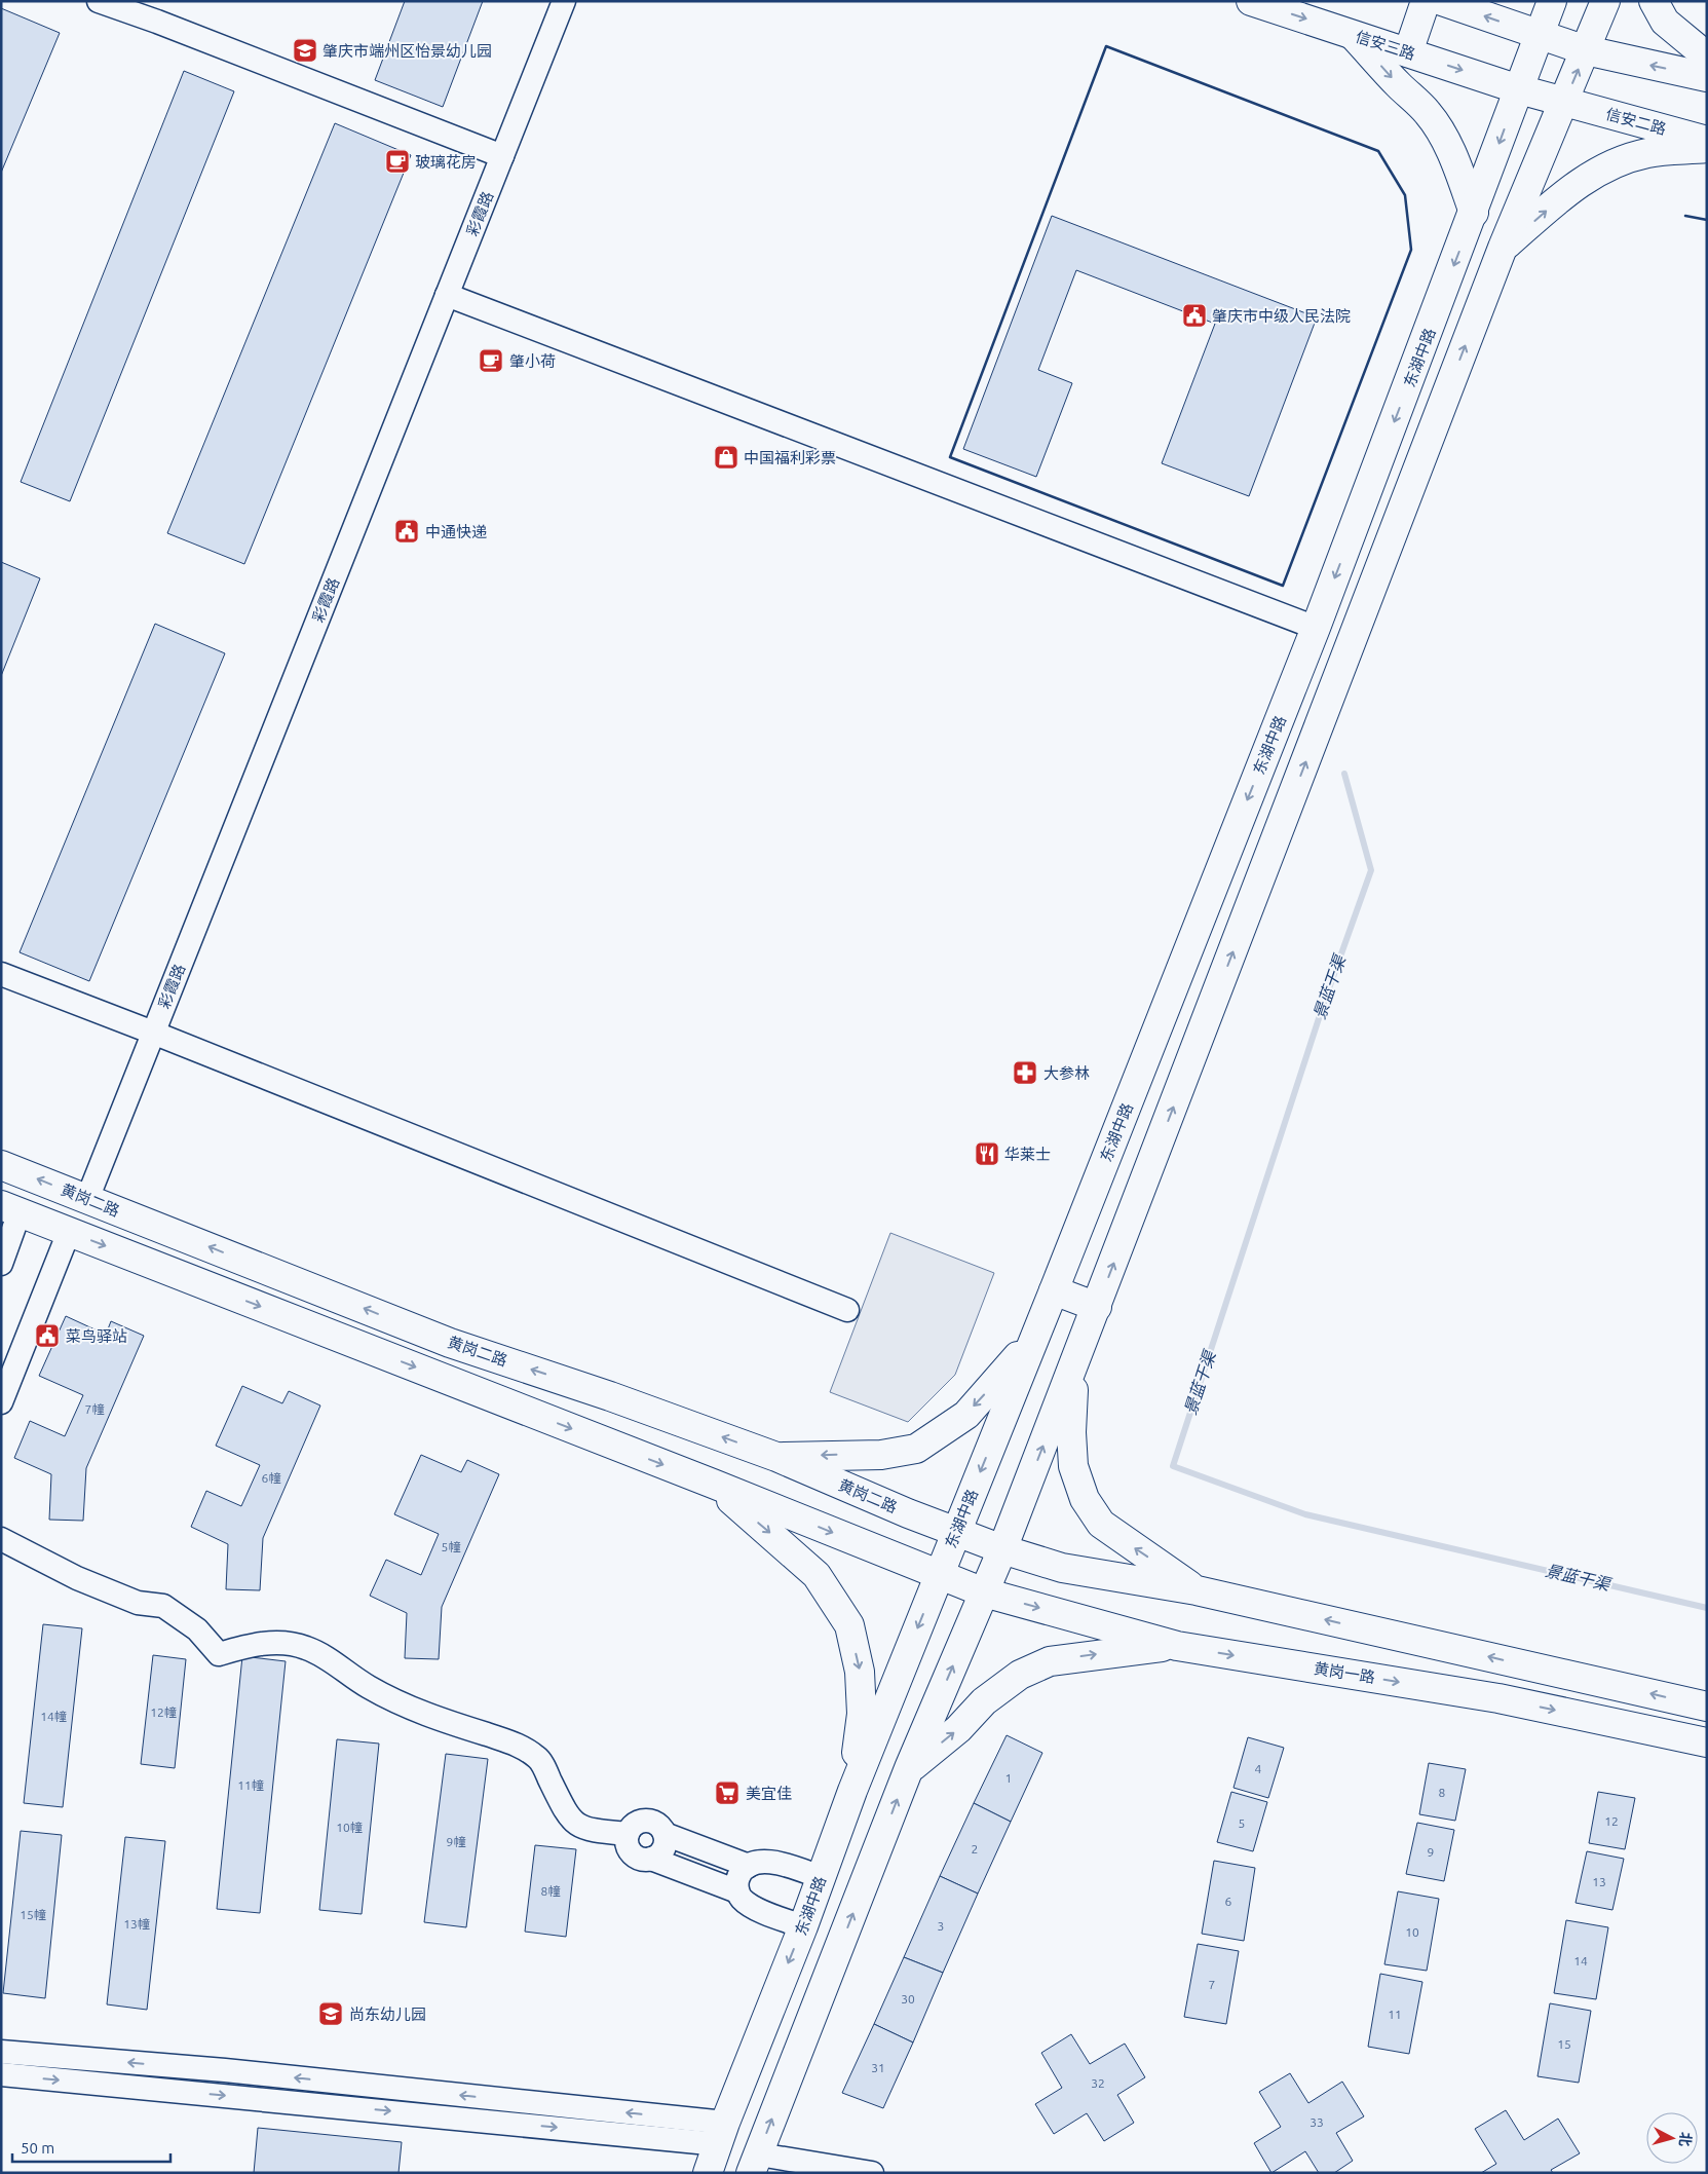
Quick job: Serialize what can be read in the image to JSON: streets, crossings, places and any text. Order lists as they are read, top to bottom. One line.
{"streets":{"main road":["信安三路","信安二路","东湖中路","黄岗二路","黄岗一路"],"street":["彩霞路"]},"crossings":[["信安三路","信安二路"],["信安三路","东湖中路"],["彩霞路","黄岗二路"],["东湖中路","黄岗二路"],["东湖中路","黄岗一路"]],"water":["景蓝干渠"],"places":{"school or university":["肇庆市端州区怡景幼儿园","尚东幼儿园"],"cafe":["玻璃花房","肇小荷"],"public building":["肇庆市中级人民法院","中通快递","菜鸟驿站"],"shop":["中国福利彩票"],"pharmacy":["大参林"],"restaurant":["华莱士"],"supermarket":["美宜佳"]},"house_numbers":["7幢","6幢","5幢","12幢","14幢","4","1","11幢","8","12","5","10幢","9幢","2","9","13","8幢","6","15幢","13幢","3","10","14","7","30","11","15","31","32","33"],"scale_bar":"50 m","north":"right"}
